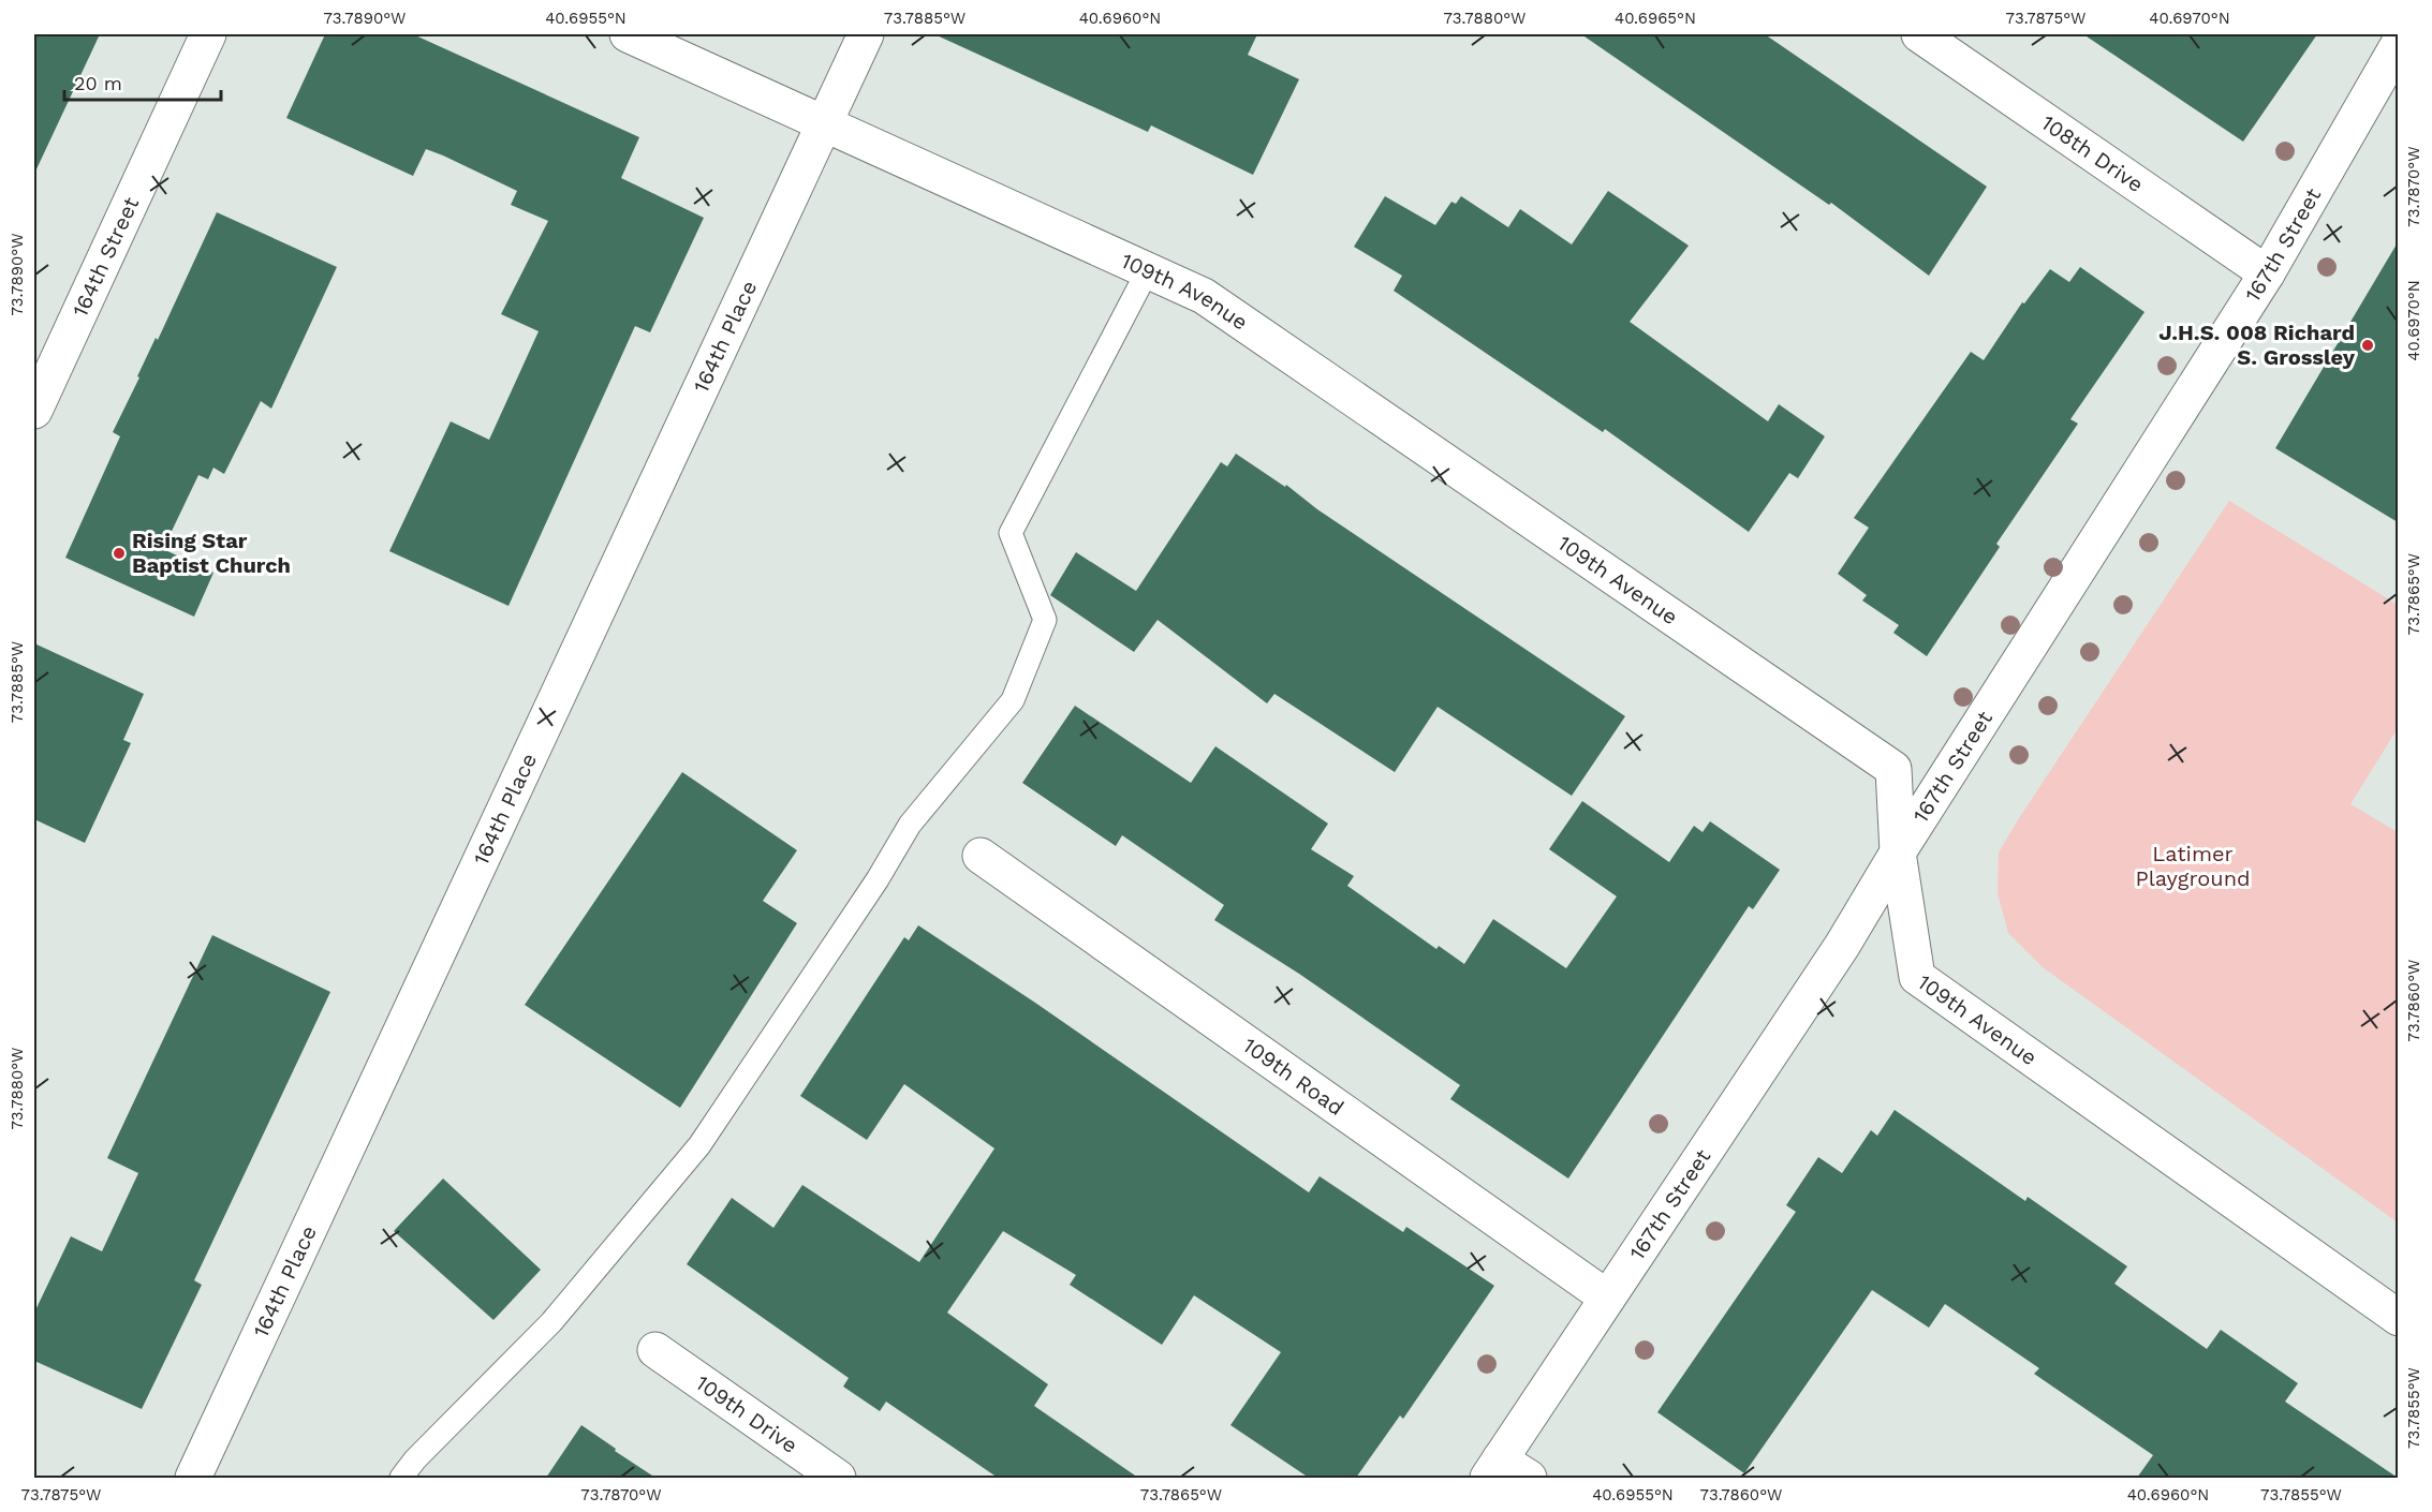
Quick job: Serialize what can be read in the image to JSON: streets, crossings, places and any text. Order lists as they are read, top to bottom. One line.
{"streets":{"street":["108th Drive","167th Street","164th Street","109th Avenue","164th Place","109th Road","109th Drive"]},"crossings":[["108th Drive","167th Street"],["167th Street","109th Avenue"],["167th Street","109th Road"],["109th Avenue","164th Place"]],"parks":["Latimer Playground"],"places":["J.H.S. 008 Richard S. Grossley","Rising Star Baptist Church"],"scale_bar":"20 m","coordinates":["73.7890°W","40.6955°N","73.7885°W","40.6960°N","73.7880°W","40.6965°N","73.7875°W","40.6970°N","73.7870°W","73.7865°W","73.7860°W","73.7855°W"]}
